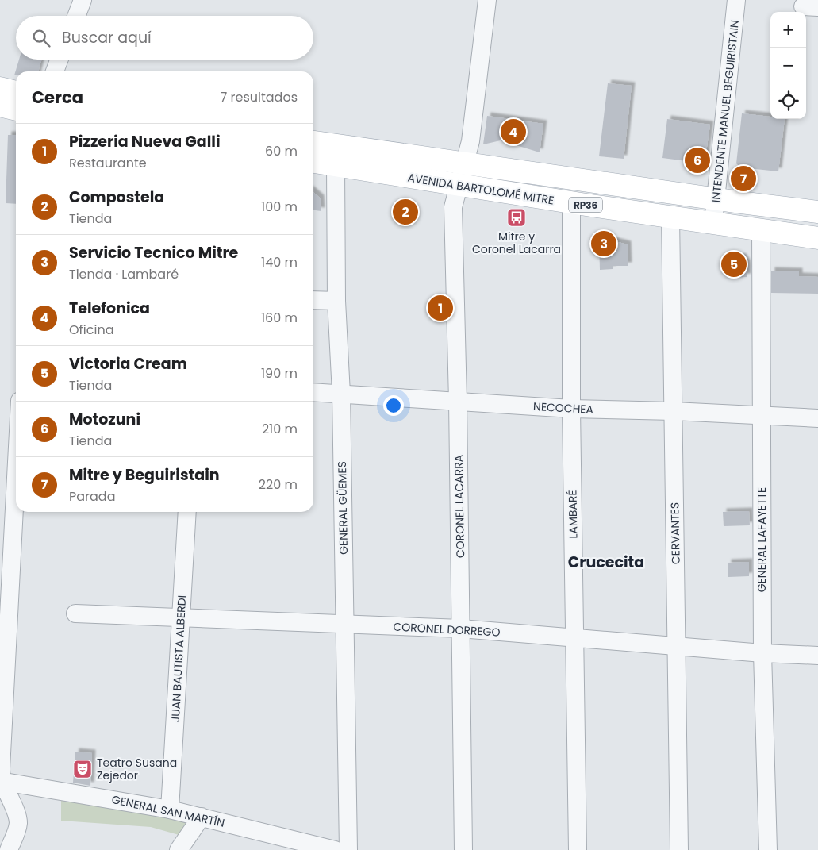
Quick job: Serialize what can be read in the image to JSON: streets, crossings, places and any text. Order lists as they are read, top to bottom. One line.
{"streets":{"main road":["AVENIDA BARTOLOMÉ MITRE","RP36"],"street":["INTENDENTE MANUEL BEGUIRISTAIN","NECOCHEA","CORONEL LACARRA","GENERAL GÜEMES","LAMBARÉ","CERVANTES","GENERAL LAFAYETTE","CORONEL DORREGO","JUAN BAUTISTA ALBERDI","GENERAL SAN MARTÍN"]},"crossings":[["INTENDENTE MANUEL BEGUIRISTAIN","AVENIDA BARTOLOMÉ MITRE"],["AVENIDA BARTOLOMÉ MITRE","CORONEL LACARRA"],["AVENIDA BARTOLOMÉ MITRE","GENERAL GÜEMES"],["AVENIDA BARTOLOMÉ MITRE","LAMBARÉ"],["AVENIDA BARTOLOMÉ MITRE","CERVANTES"],["AVENIDA BARTOLOMÉ MITRE","GENERAL LAFAYETTE"],["NECOCHEA","CORONEL LACARRA"],["NECOCHEA","GENERAL GÜEMES"],["NECOCHEA","LAMBARÉ"],["NECOCHEA","CERVANTES"],["NECOCHEA","GENERAL LAFAYETTE"],["CORONEL LACARRA","CORONEL DORREGO"],["GENERAL GÜEMES","CORONEL DORREGO"],["LAMBARÉ","CORONEL DORREGO"],["CERVANTES","CORONEL DORREGO"],["GENERAL LAFAYETTE","CORONEL DORREGO"],["CORONEL DORREGO","JUAN BAUTISTA ALBERDI"],["JUAN BAUTISTA ALBERDI","GENERAL SAN MARTÍN"]],"districts":["Crucecita"],"places":{"bus stop":["Mitre y Coronel Lacarra"],"theatre":["Teatro Susana Zejedor"]},"page":{"map_buttons":["+","−"],"search":"Buscar aquí","heading":["Cerca","7 resultados"],"pins":["4","6","7","2","3","5","1"],"list":[{"mark":"1","name":"Pizzeria Nueva Galli","note":"Restaurante","value":"60 m"},{"mark":"2","name":"Compostela","note":"Tienda","value":"100 m"},{"mark":"3","name":"Servicio Tecnico Mitre","note":"Tienda · Lambaré","value":"140 m"},{"mark":"4","name":"Telefonica","note":"Oficina","value":"160 m"},{"mark":"5","name":"Victoria Cream","note":"Tienda","value":"190 m"},{"mark":"6","name":"Motozuni","note":"Tienda","value":"210 m"},{"mark":"7","name":"Mitre y Beguiristain","note":"Parada","value":"220 m"}]}}
